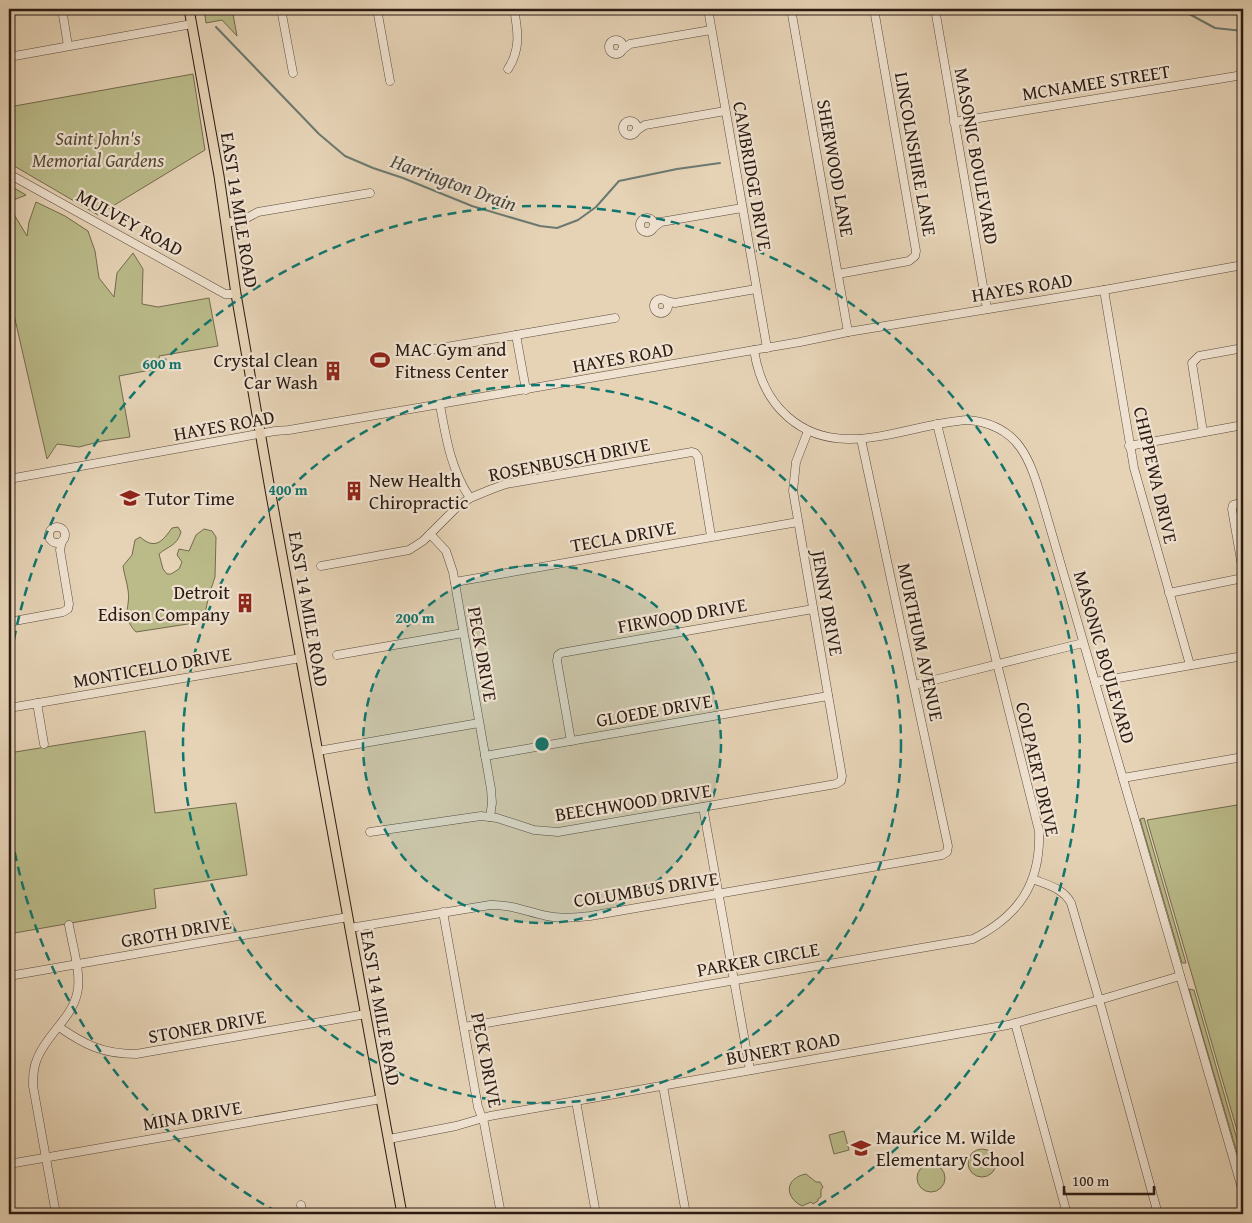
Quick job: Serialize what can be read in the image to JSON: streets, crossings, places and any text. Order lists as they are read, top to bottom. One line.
{"streets":{"main road":["EAST 14 MILE ROAD"],"street":["MCNAMEE STREET","LINCOLNSHIRE LANE","MASONIC BOULEVARD","SHERWOOD LANE","CAMBRIDGE DRIVE","MULVEY ROAD","HAYES ROAD","ROSENBUSCH DRIVE","CHIPPEWA DRIVE","TECLA DRIVE","JENNY DRIVE","FIRWOOD DRIVE","MURTHUM AVENUE","PECK DRIVE","MONTICELLO DRIVE","GLOEDE DRIVE","COLPAERT DRIVE","BEECHWOOD DRIVE","COLUMBUS DRIVE","GROTH DRIVE","PARKER CIRCLE","STONER DRIVE","BUNERT ROAD","MINA DRIVE"]},"crossings":[["MCNAMEE STREET","MASONIC BOULEVARD"],["LINCOLNSHIRE LANE","SHERWOOD LANE"],["MASONIC BOULEVARD","HAYES ROAD"],["MASONIC BOULEVARD","JENNY DRIVE"],["MASONIC BOULEVARD","MURTHUM AVENUE"],["MASONIC BOULEVARD","COLPAERT DRIVE"],["MASONIC BOULEVARD","BUNERT ROAD"],["SHERWOOD LANE","HAYES ROAD"],["CAMBRIDGE DRIVE","HAYES ROAD"],["EAST 14 MILE ROAD","MULVEY ROAD"],["EAST 14 MILE ROAD","HAYES ROAD"],["EAST 14 MILE ROAD","MONTICELLO DRIVE"],["EAST 14 MILE ROAD","COLUMBUS DRIVE"],["EAST 14 MILE ROAD","GROTH DRIVE"],["EAST 14 MILE ROAD","STONER DRIVE"],["EAST 14 MILE ROAD","BUNERT ROAD"],["EAST 14 MILE ROAD","MINA DRIVE"],["HAYES ROAD","CHIPPEWA DRIVE"],["ROSENBUSCH DRIVE","TECLA DRIVE"],["ROSENBUSCH DRIVE","PECK DRIVE"],["TECLA DRIVE","JENNY DRIVE"],["TECLA DRIVE","PECK DRIVE"],["JENNY DRIVE","FIRWOOD DRIVE"],["JENNY DRIVE","GLOEDE DRIVE"],["JENNY DRIVE","BEECHWOOD DRIVE"],["FIRWOOD DRIVE","GLOEDE DRIVE"],["MURTHUM AVENUE","COLUMBUS DRIVE"],["PECK DRIVE","GLOEDE DRIVE"],["PECK DRIVE","BEECHWOOD DRIVE"],["PECK DRIVE","COLUMBUS DRIVE"],["PECK DRIVE","PARKER CIRCLE"],["PECK DRIVE","BUNERT ROAD"],["COLPAERT DRIVE","PARKER CIRCLE"]],"water":["Harrington Drain"],"parks":["Saint John's Memorial Gardens"],"places":{"sports":["MAC Gym and Fitness Center"],"building":["Crystal Clean Car Wash","New Health Chiropractic","Detroit Edison Company"],"school or university":["Tutor Time","Maurice M. Wilde Elementary School"]},"scale_bar":"100 m","rings":["600 m","400 m","200 m"]}
